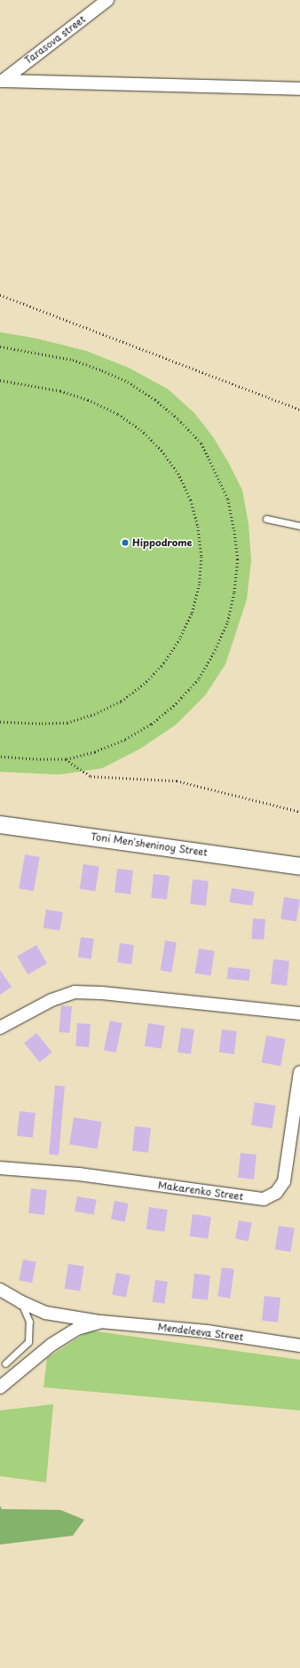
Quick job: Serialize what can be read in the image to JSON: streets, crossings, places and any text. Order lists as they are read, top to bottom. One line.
{"streets":{"main road":["Toni Men'sheninoy Street"],"street":["Tarasova street","Makarenko Street","Mendeleeva Street"]},"places":["Hippodrome"]}
